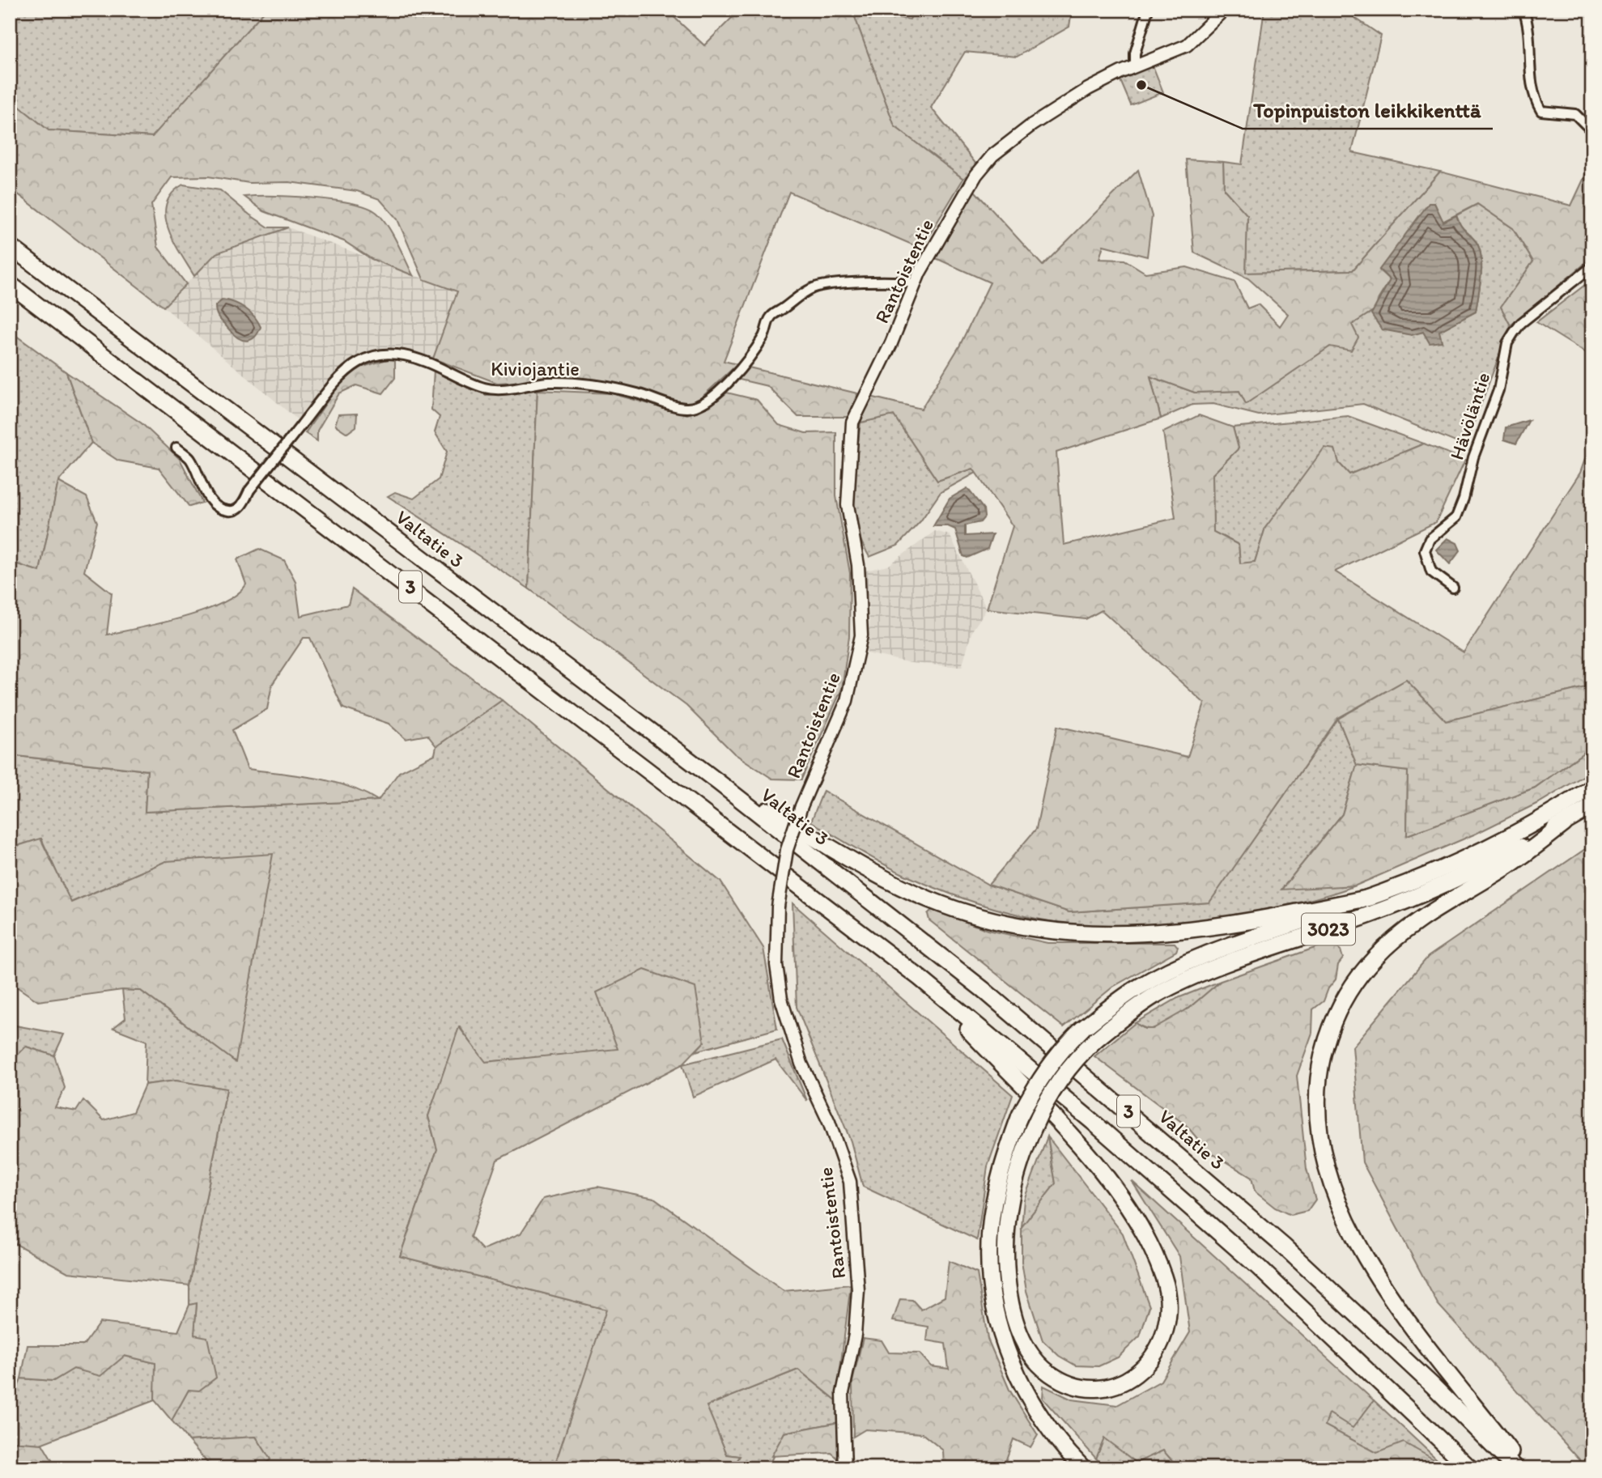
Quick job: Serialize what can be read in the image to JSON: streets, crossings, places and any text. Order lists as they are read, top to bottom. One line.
{"streets":{"highway":["Valtatie 3","3","3023"],"street":["Rantoistentie","Kiviojantie","Hävöläntie"]},"crossings":[["Rantoistentie","Kiviojantie"],["3","3023"]],"places":["Topinpuiston leikkikenttä"]}
